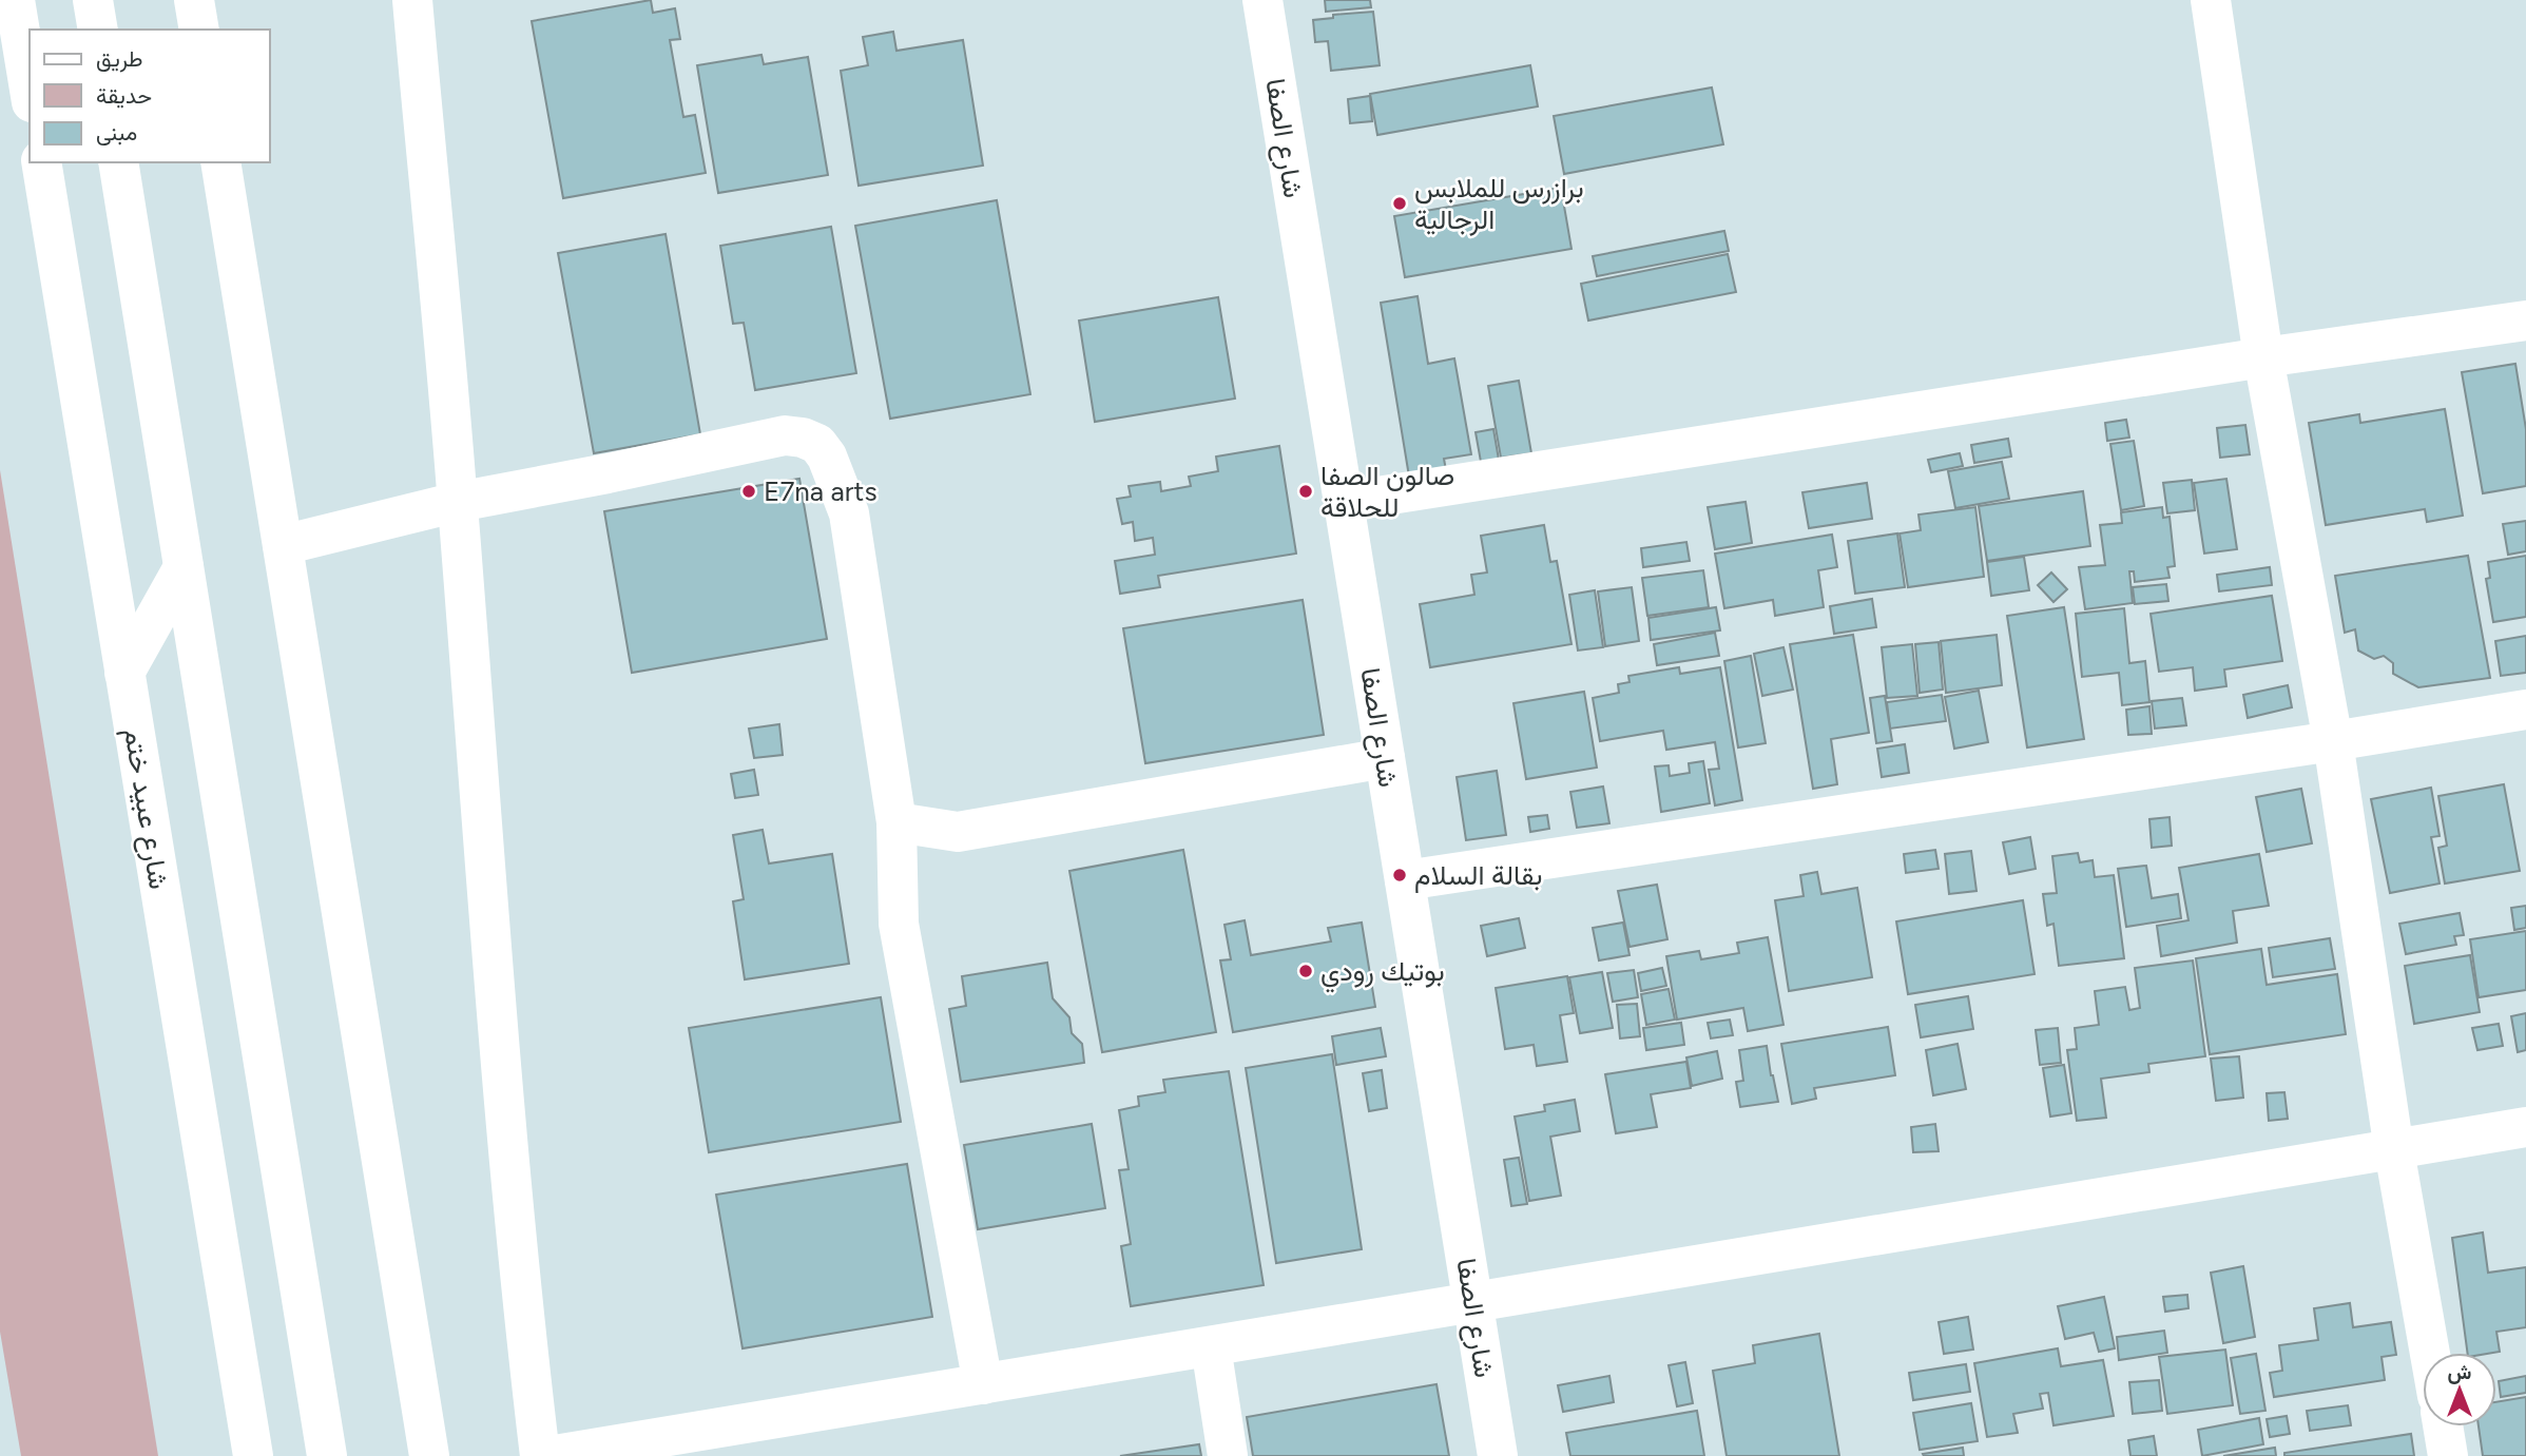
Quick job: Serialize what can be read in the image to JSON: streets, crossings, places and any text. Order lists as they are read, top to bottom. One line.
{"streets":{"street":["شارع الصفا","شارع عبيد ختم"]},"places":["برازرس للملابس الرجالية","E7na arts","صالون الصفا للحلاقة","بقالة السلام","بوتيك رودي"],"legend":["طريق","حديقة","مبنى"],"north":"top"}
